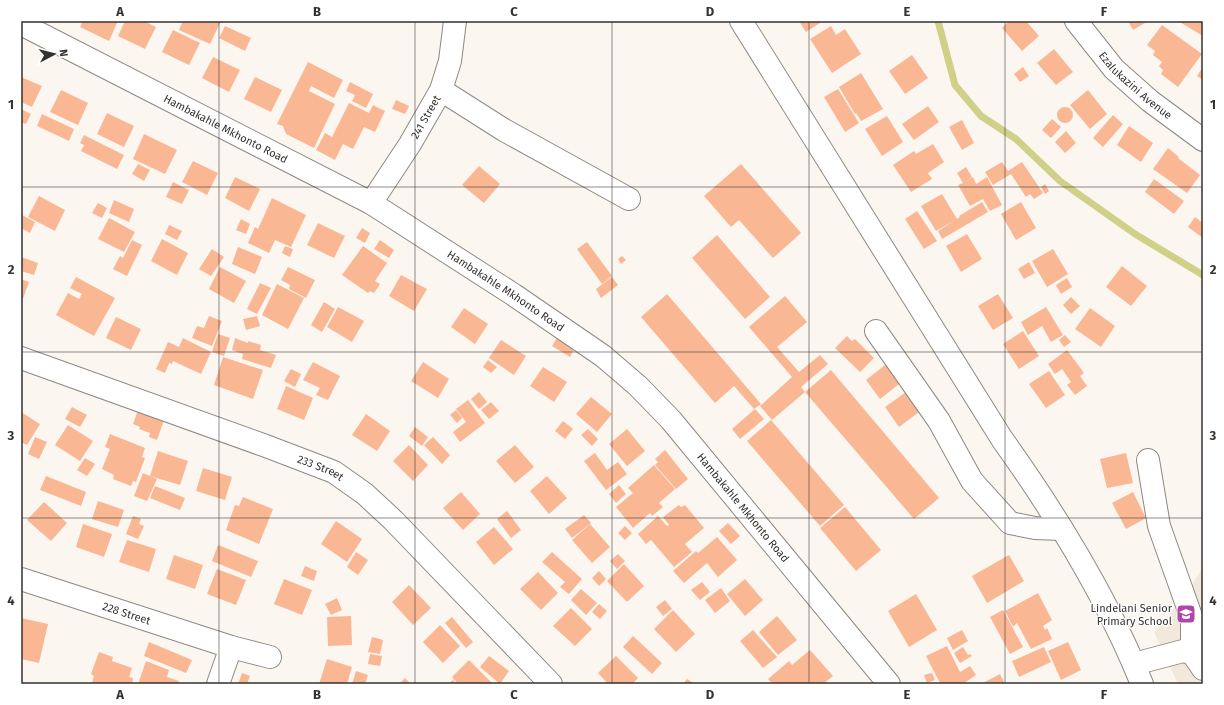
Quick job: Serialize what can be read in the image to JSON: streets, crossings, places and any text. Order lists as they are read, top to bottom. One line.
{"streets":{"street":["Ezalukazini Avenue","241 Street","Hambakahle Mkhonto Road","233 Street","228 Street"]},"crossings":[["241 Street","Hambakahle Mkhonto Road"]],"places":{"school or university":["Lindelani Senior Primary School"]},"north":"right","grid":{"columns":["A","B","C","D","E","F"],"rows":["1","2","3","4"]}}
